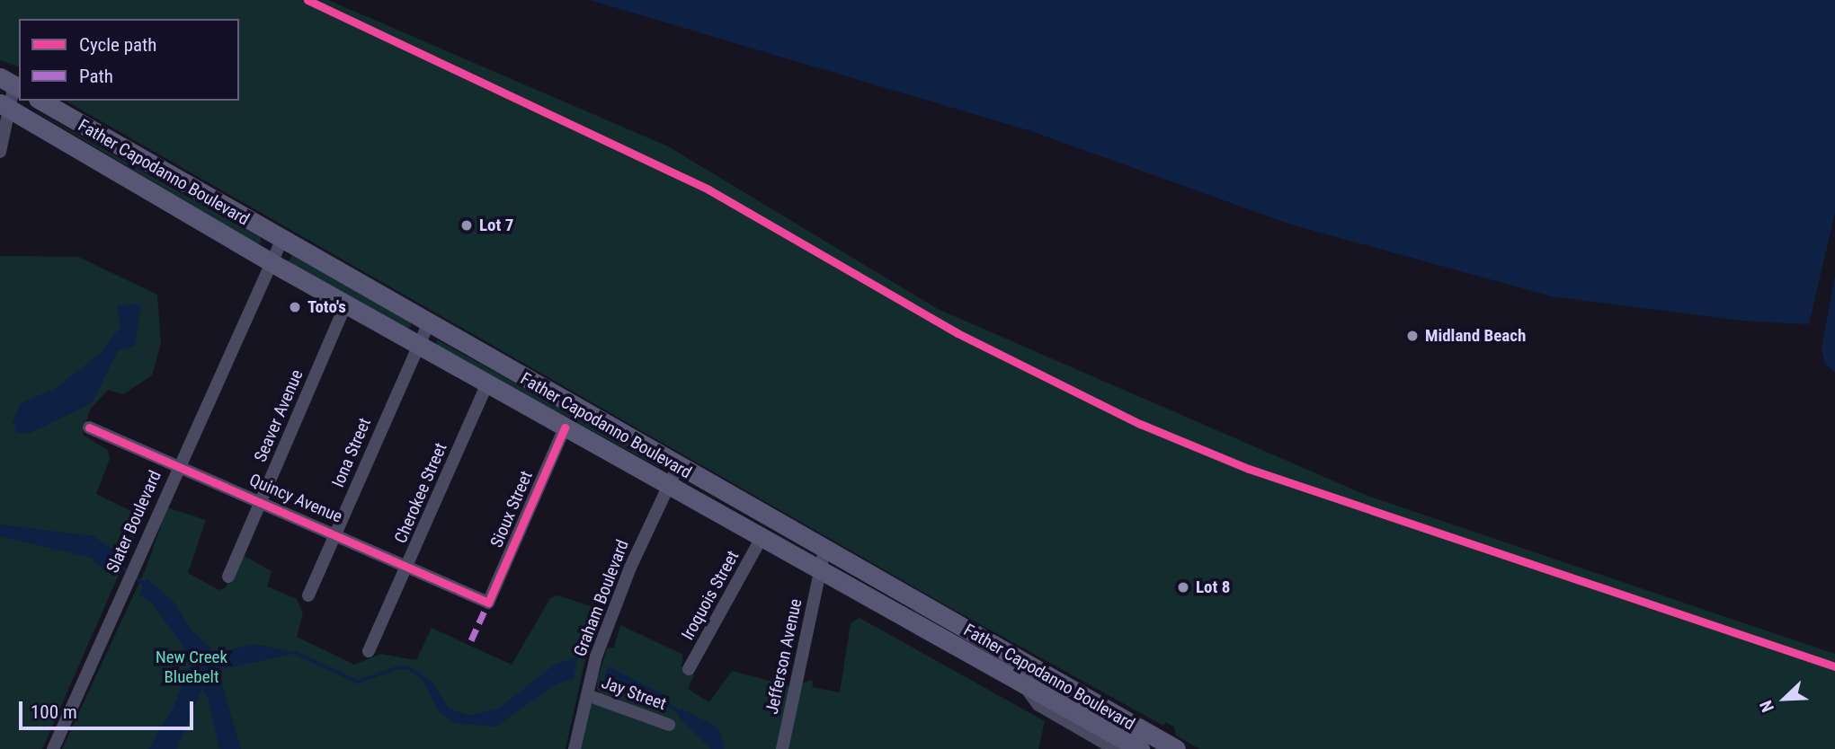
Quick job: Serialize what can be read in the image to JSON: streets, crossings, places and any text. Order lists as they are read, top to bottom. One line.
{"streets":{"main road":["Father Capodanno Boulevard"],"street":["Seaver Avenue","Iona Street","Cherokee Street","Quincy Avenue","Sioux Street","Slater Boulevard","Iroquois Street","Graham Boulevard","Jefferson Avenue","Jay Street"]},"crossings":[["Father Capodanno Boulevard","Seaver Avenue"],["Father Capodanno Boulevard","Iona Street"],["Father Capodanno Boulevard","Cherokee Street"],["Father Capodanno Boulevard","Sioux Street"],["Father Capodanno Boulevard","Slater Boulevard"],["Father Capodanno Boulevard","Iroquois Street"],["Father Capodanno Boulevard","Graham Boulevard"],["Father Capodanno Boulevard","Jefferson Avenue"],["Seaver Avenue","Quincy Avenue"],["Iona Street","Quincy Avenue"],["Cherokee Street","Quincy Avenue"],["Quincy Avenue","Sioux Street"],["Quincy Avenue","Slater Boulevard"],["Graham Boulevard","Jay Street"]],"parks":["New Creek Bluebelt"],"places":["Lot 7","Toto's","Midland Beach","Lot 8"],"legend":["Cycle path","Path"],"scale_bar":"100 m","north":"bottom left"}
